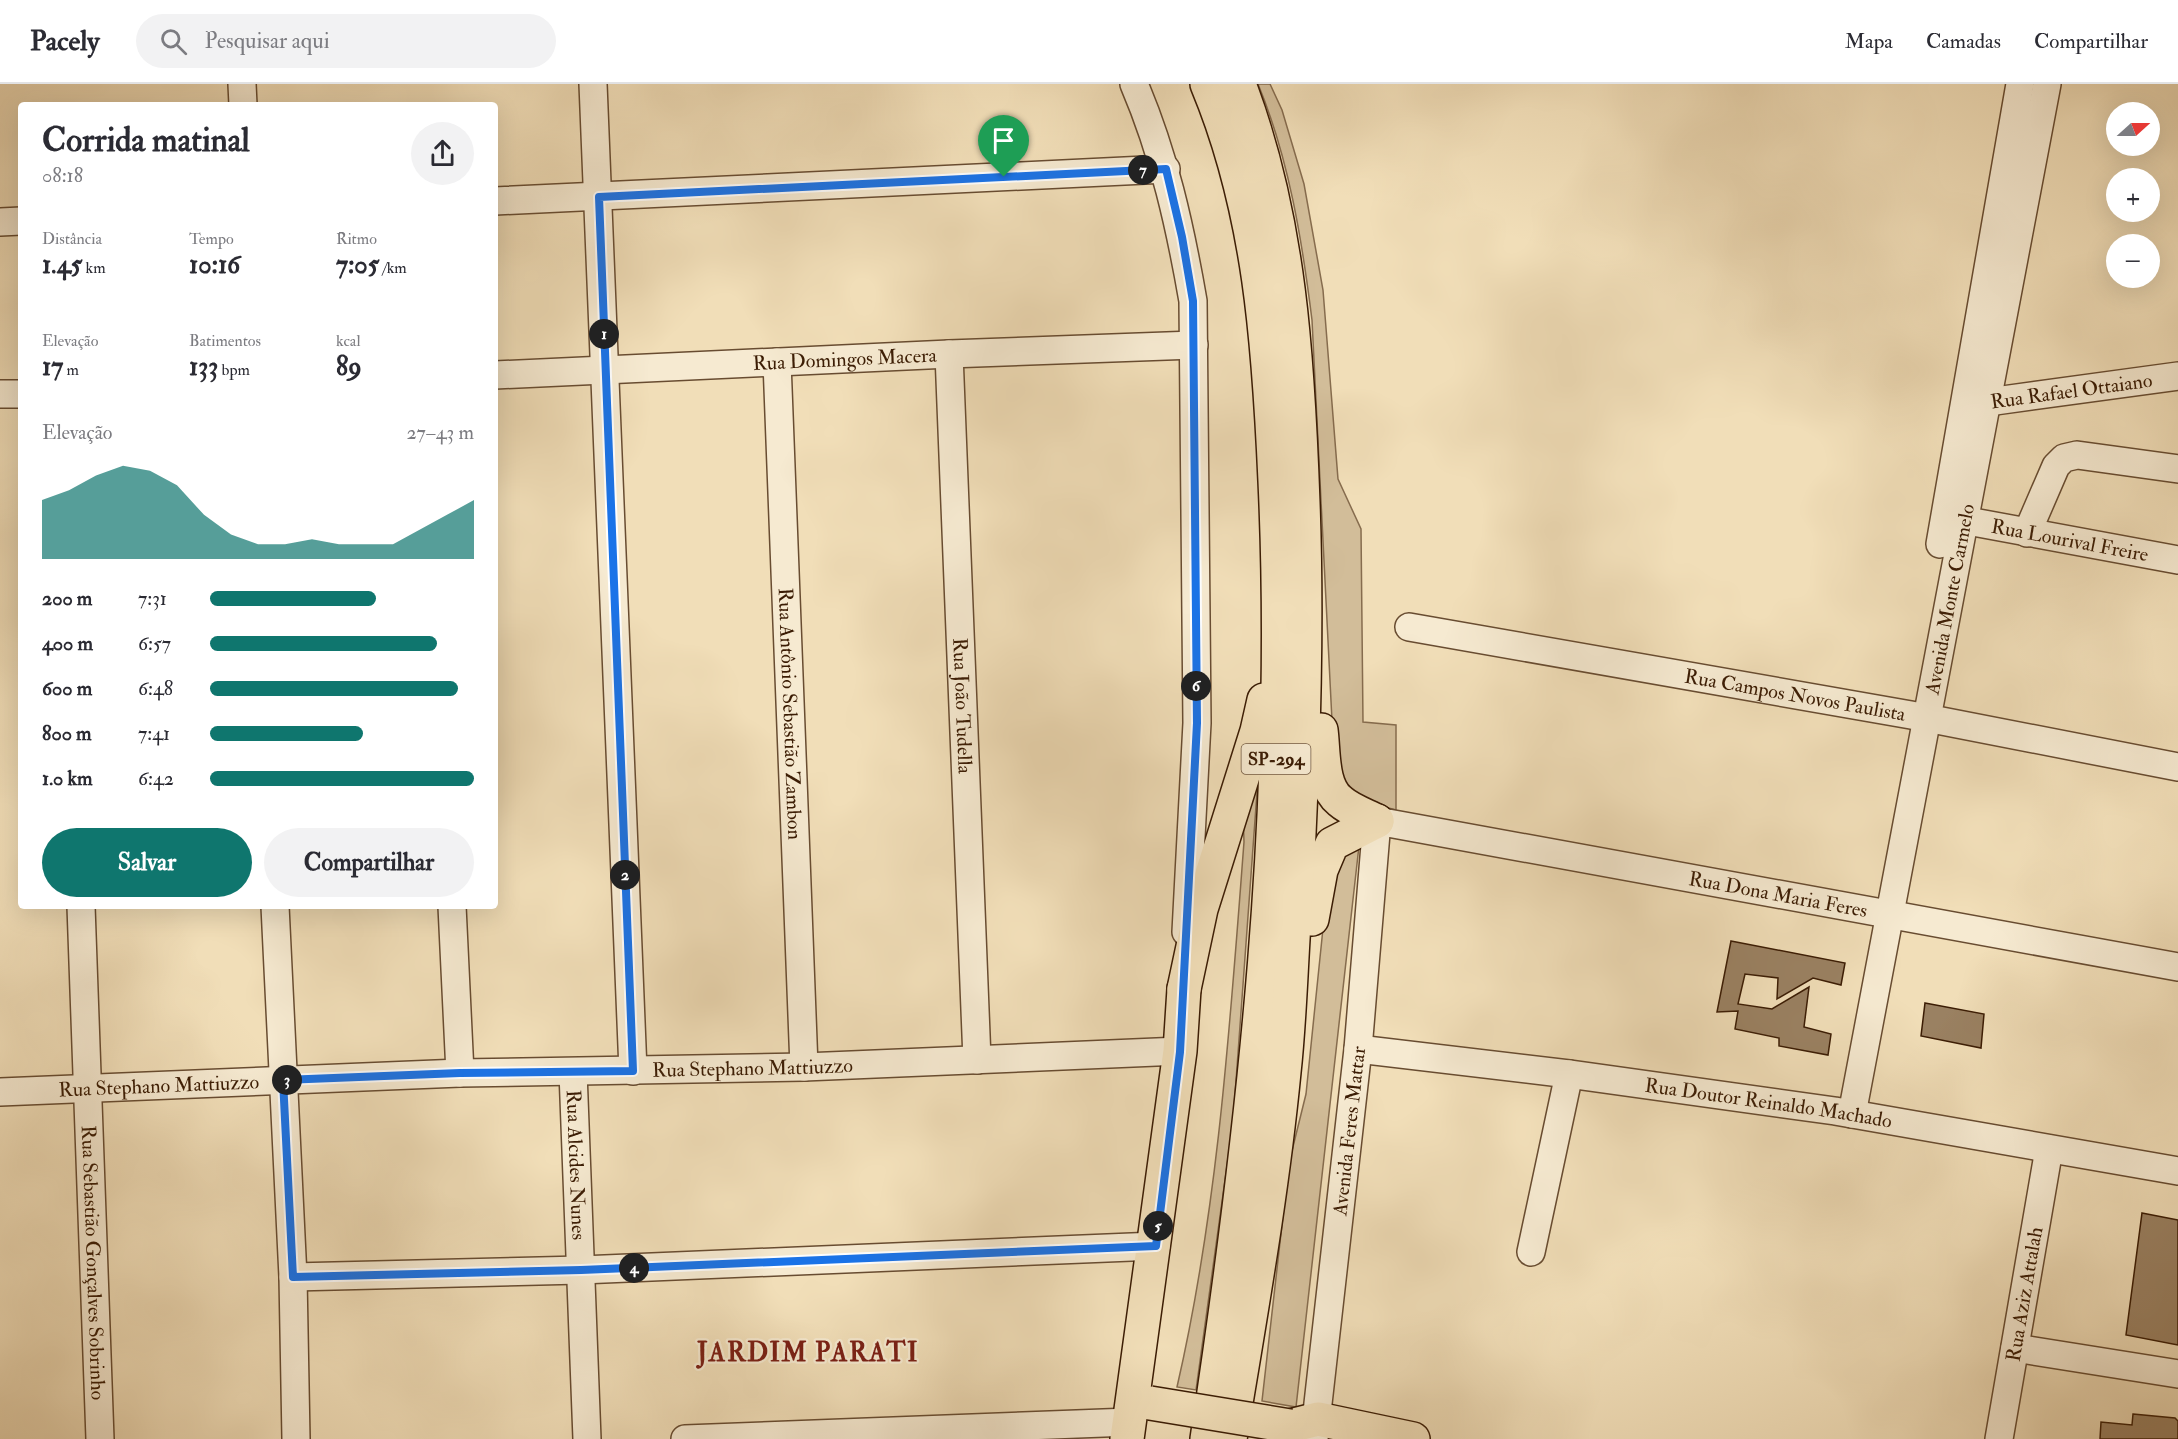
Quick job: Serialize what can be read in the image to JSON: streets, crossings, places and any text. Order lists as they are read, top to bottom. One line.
{"streets":{"main road":["SP-294"],"street":["Rua Domingos Macera","Rua Rafael Ottaiano","Rua Lourival Freire","Avenida Monte Carmelo","Rua Campos Novos Paulista","Rua João Tudella","Rua Antônio Sebastião Zambon","Rua Dona Maria Feres","Rua Stephano Mattiuzzo","Rua Doutor Reinaldo Machado","Avenida Feres Mattar","Rua Alcides Nunes","Rua Sebastião Gonçalves Sobrinho","Rua Aziz Attalah"]},"crossings":[["Rua Domingos Macera","Rua João Tudella"],["Rua Domingos Macera","Rua Antônio Sebastião Zambon"],["Rua Rafael Ottaiano","Avenida Monte Carmelo"],["Rua Lourival Freire","Avenida Monte Carmelo"],["Avenida Monte Carmelo","Rua Campos Novos Paulista"],["Avenida Monte Carmelo","Rua Dona Maria Feres"],["Avenida Monte Carmelo","Rua Doutor Reinaldo Machado"],["Rua João Tudella","Rua Stephano Mattiuzzo"],["Rua Antônio Sebastião Zambon","Rua Stephano Mattiuzzo"],["Rua Dona Maria Feres","Avenida Feres Mattar"],["Rua Stephano Mattiuzzo","Rua Alcides Nunes"],["Rua Stephano Mattiuzzo","Rua Sebastião Gonçalves Sobrinho"],["Rua Doutor Reinaldo Machado","Avenida Feres Mattar"],["Rua Doutor Reinaldo Machado","Rua Aziz Attalah"]],"districts":["JARDIM PARATI"],"north":"right","page":{"header":"Pacely","search":"Pesquisar aqui","nav":["Mapa","Camadas","Compartilhar"],"map_buttons":["+","−"],"heading":["Corrida matinal","08:18"],"pins":["7","1","6","2","3","5","4"],"stats":[["Distância","1.45 km"],["Tempo","10:16"],["Ritmo","7:05 /km"],["Elevação","17 m"],["Batimentos","133 bpm"],["kcal","89"]],"chart":["Elevação","27–43 m"],"list":[{"name":"200 m","note":"7:31"},{"name":"400 m","note":"6:57"},{"name":"600 m","note":"6:48"},{"name":"800 m","note":"7:41"},{"name":"1.0 km","note":"6:42"}],"buttons":["Salvar","Compartilhar"]}}
